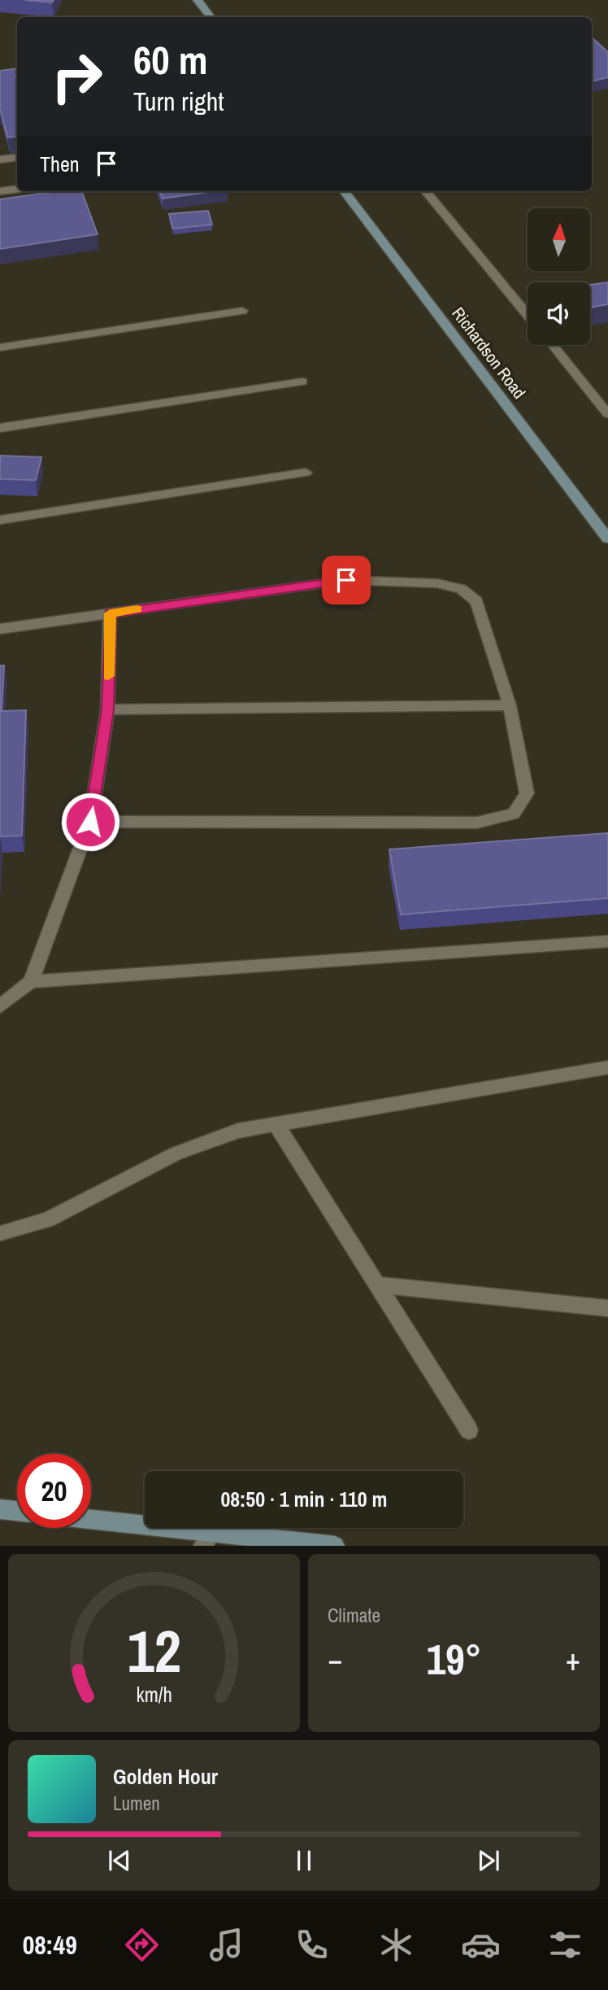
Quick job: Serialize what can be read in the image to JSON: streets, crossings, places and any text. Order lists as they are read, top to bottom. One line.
{"streets":{"street":["Richardson Road"]},"north":"top","page":{"turn":["60 m","Turn right"],"then":"Then","limit":"20","trip":"08:50 · 1 min · 110 m","tile":"Climate","heat":["−","19°","+"],"song":["Golden Hour","Lumen"],"tabs":"08:49","gauge":["12","km/h"]}}
